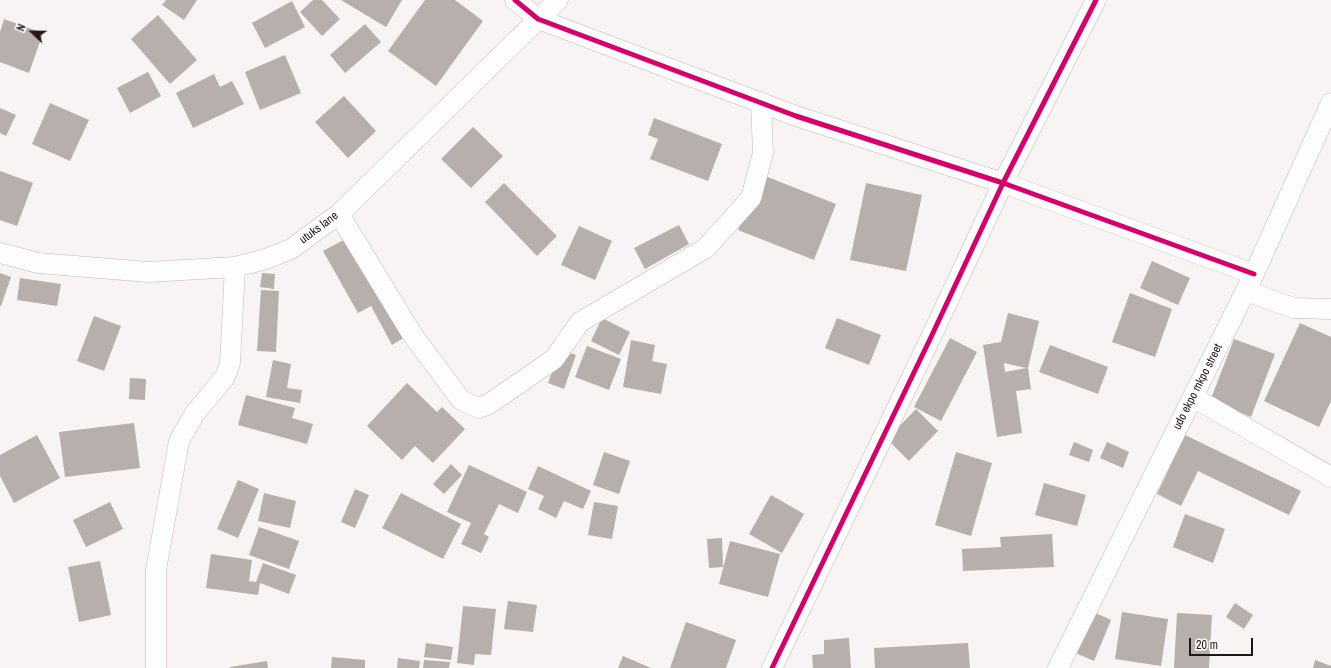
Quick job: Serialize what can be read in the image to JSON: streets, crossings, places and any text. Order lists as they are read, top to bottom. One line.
{"streets":{"street":["utuks lane","udo ekpo mkpo street"]},"scale_bar":"20 m","north":"left"}
